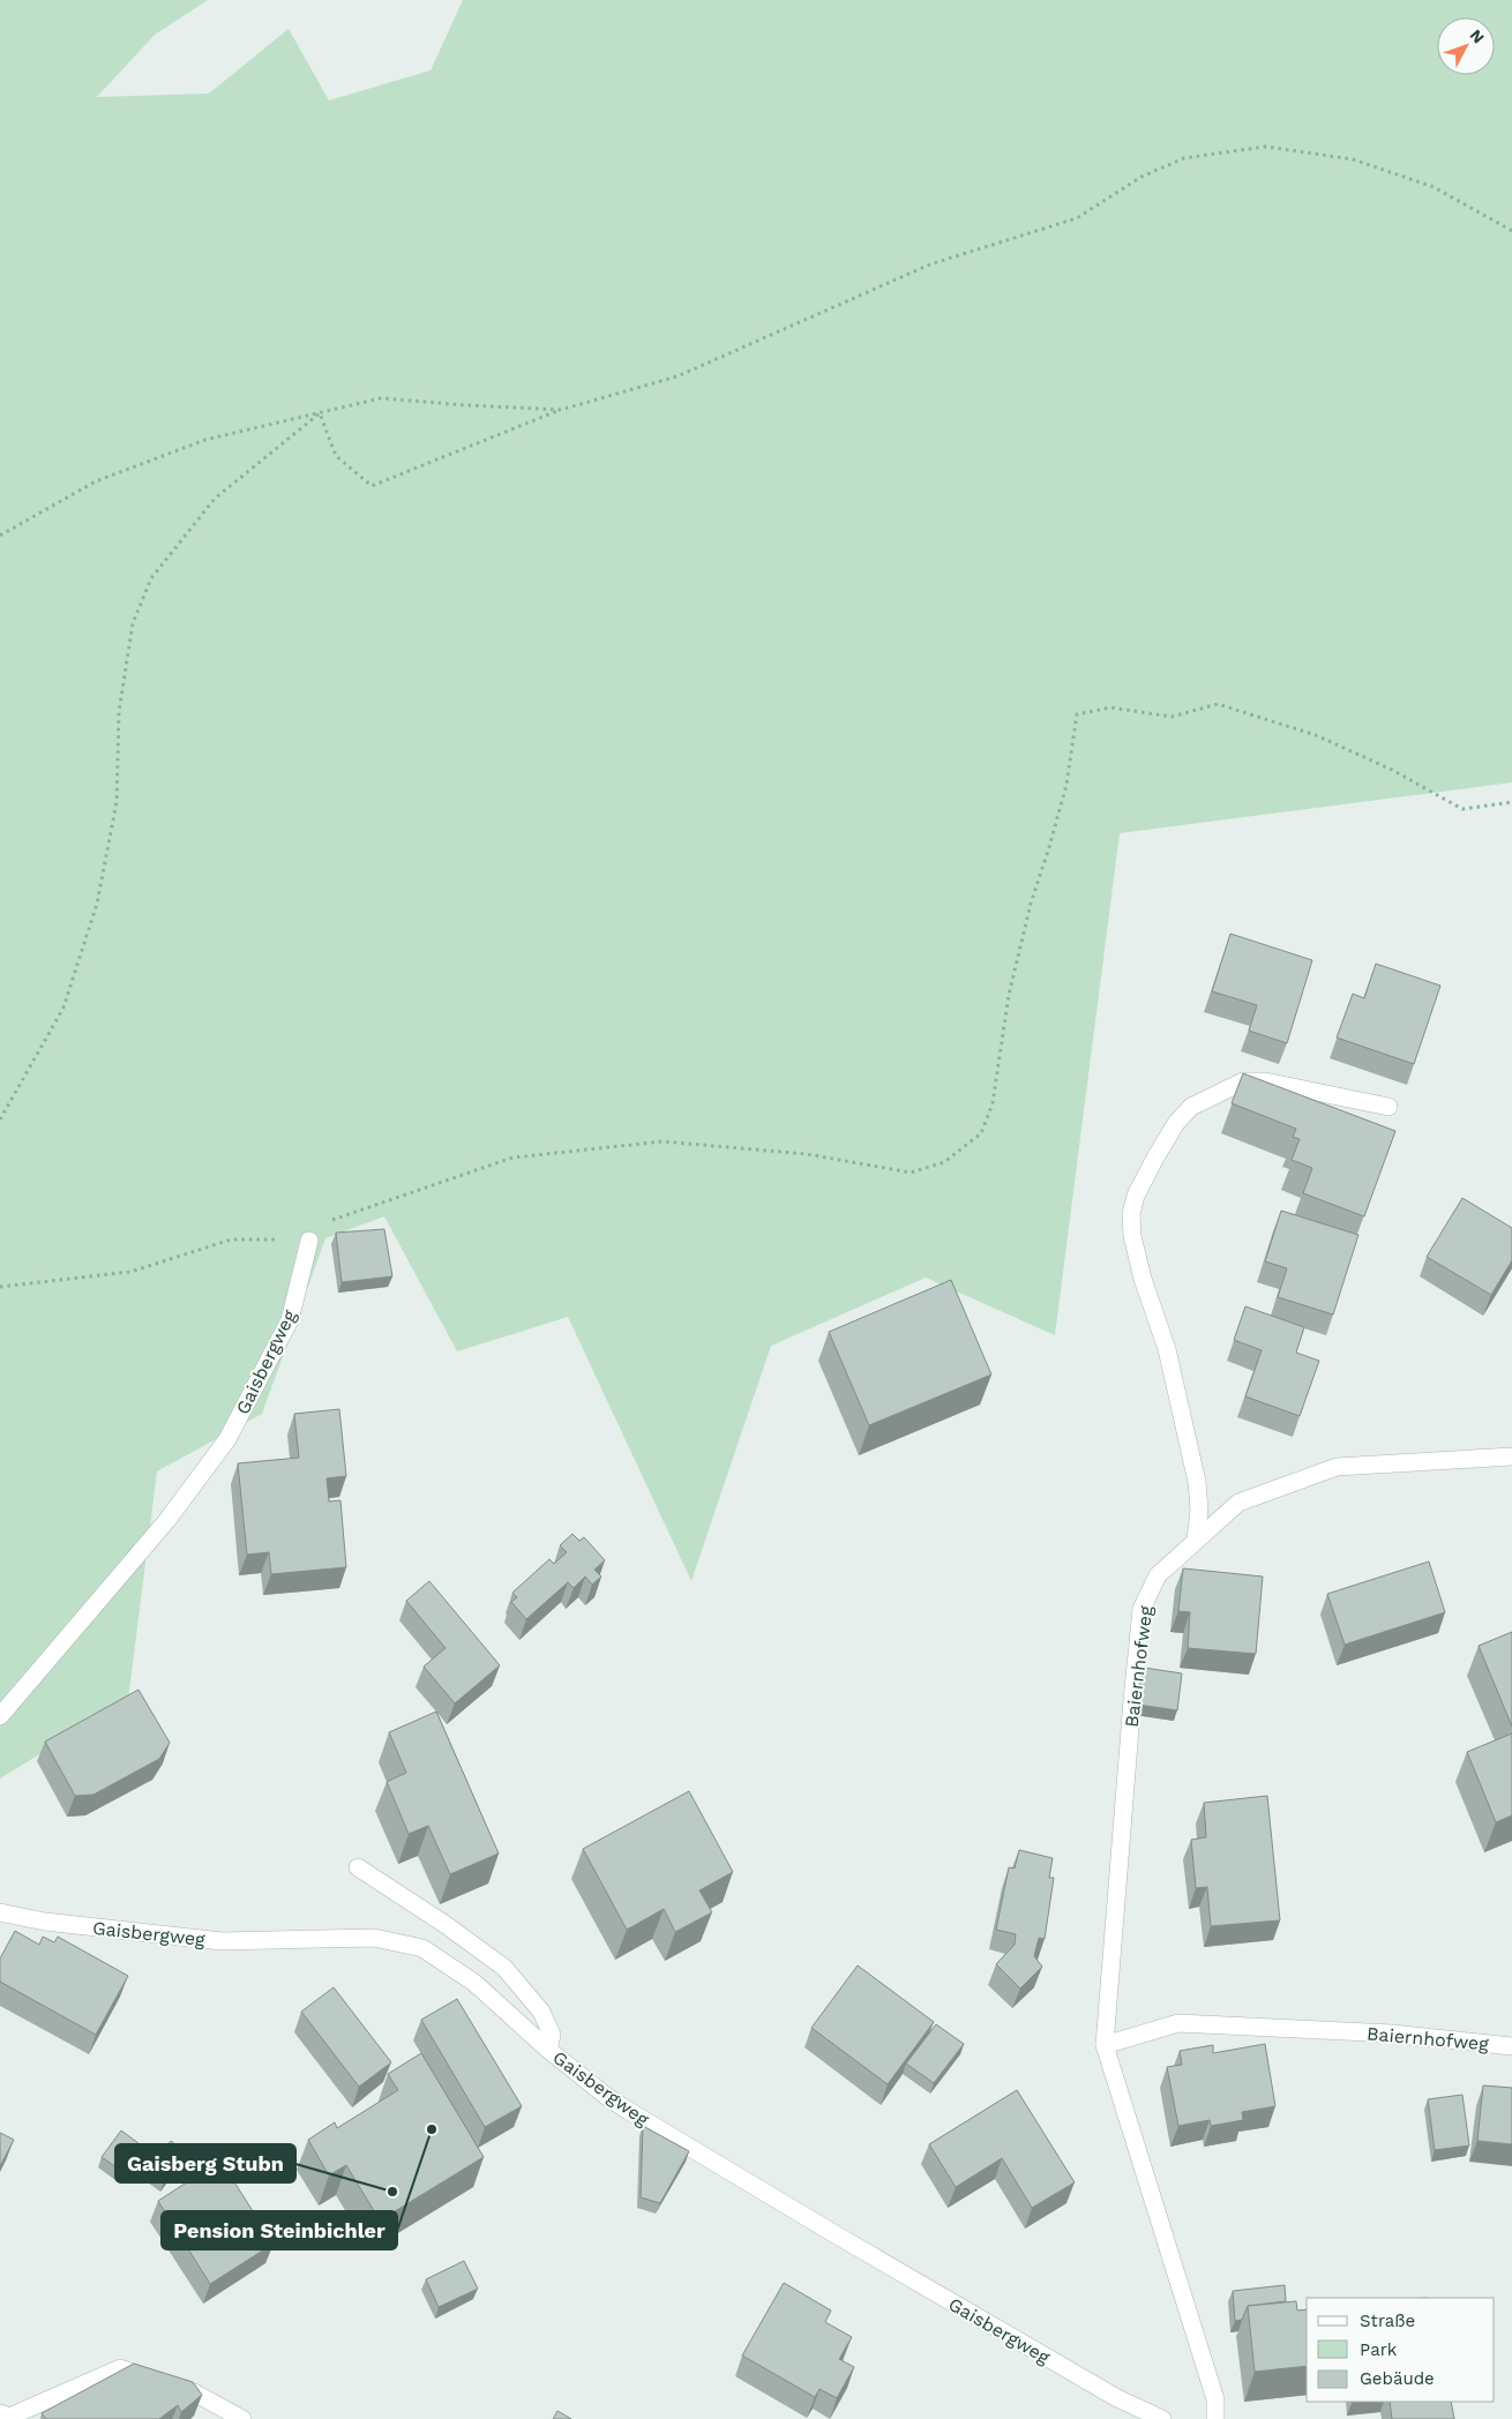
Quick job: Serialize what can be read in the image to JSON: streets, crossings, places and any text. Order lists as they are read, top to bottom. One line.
{"streets":{"street":["Gaisbergweg","Baiernhofweg"]},"places":["Pension Steinbichler","Gaisberg Stubn"],"legend":["Straße","Park","Gebäude"],"north":"top right"}
